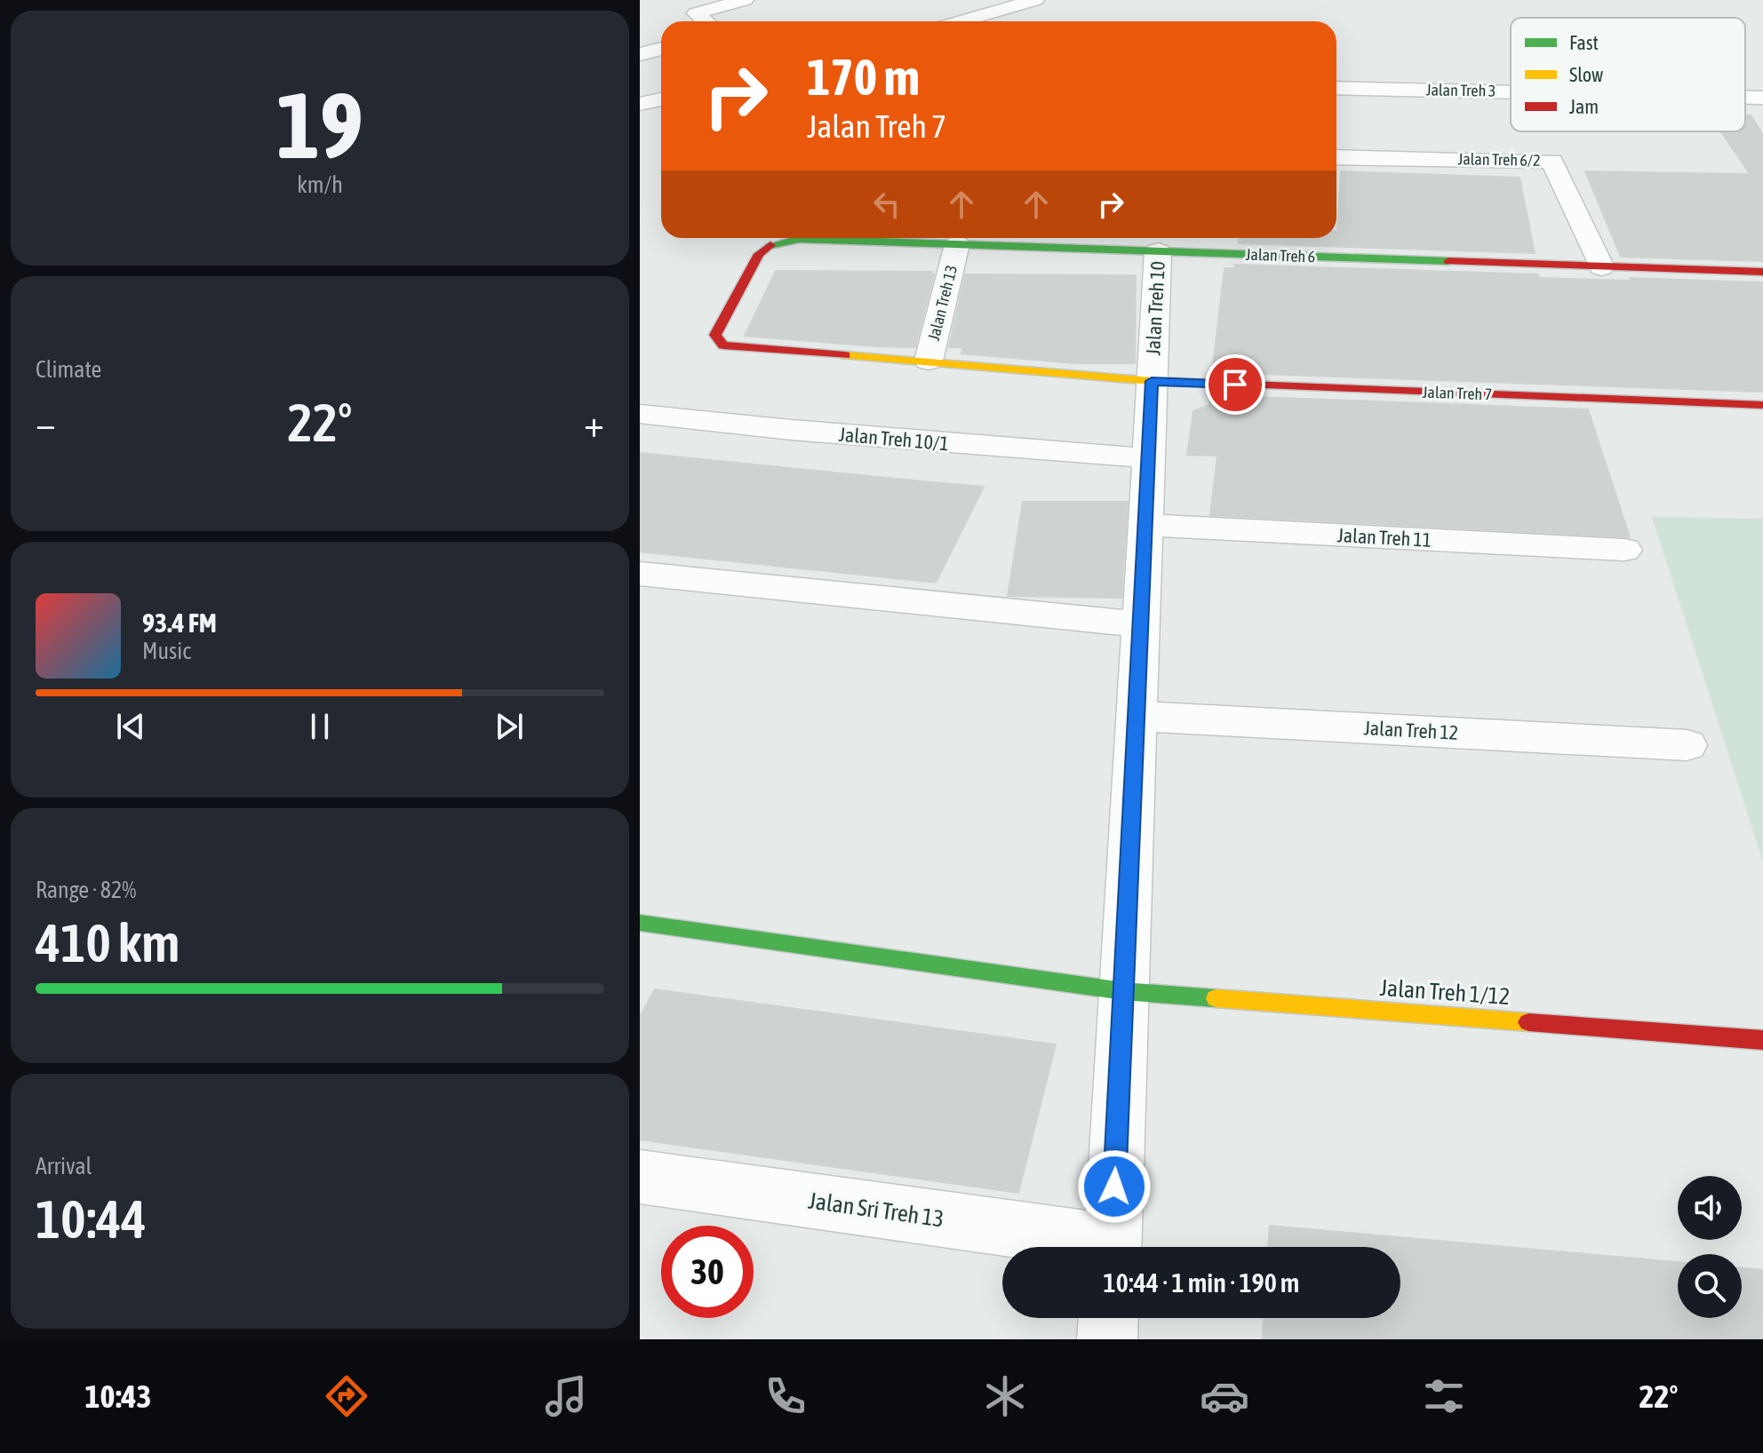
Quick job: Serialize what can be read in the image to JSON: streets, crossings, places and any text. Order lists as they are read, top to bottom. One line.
{"streets":{"street":["Jalan Treh 3","Jalan Treh 6/2","Jalan Treh 6","Jalan Treh 13","Jalan Treh 10","Jalan Treh 7","Jalan Treh 10/1","Jalan Treh 11","Jalan Treh 12","Jalan Treh 1/12","Jalan Sri Treh 13"]},"crossings":[["Jalan Treh 6/2","Jalan Treh 6"],["Jalan Treh 6","Jalan Treh 13"],["Jalan Treh 6","Jalan Treh 10"],["Jalan Treh 6","Jalan Treh 7"],["Jalan Treh 13","Jalan Treh 7"],["Jalan Treh 10","Jalan Treh 7"],["Jalan Treh 10","Jalan Treh 10/1"],["Jalan Treh 10","Jalan Treh 11"],["Jalan Treh 10","Jalan Treh 12"],["Jalan Treh 10","Jalan Treh 1/12"]],"legend":["Fast","Slow","Jam"],"page":{"tile":[["19","km/h"],"Climate",["Range · 82%","410 km"],["Arrival","10:44"]],"turn":["170 m","Jalan Treh 7"],"heat":["−","22°","+"],"song":["93.4 FM","Music"],"limit":"30","trip":"10:44 · 1 min · 190 m","tabs":["10:43","22°"]}}
